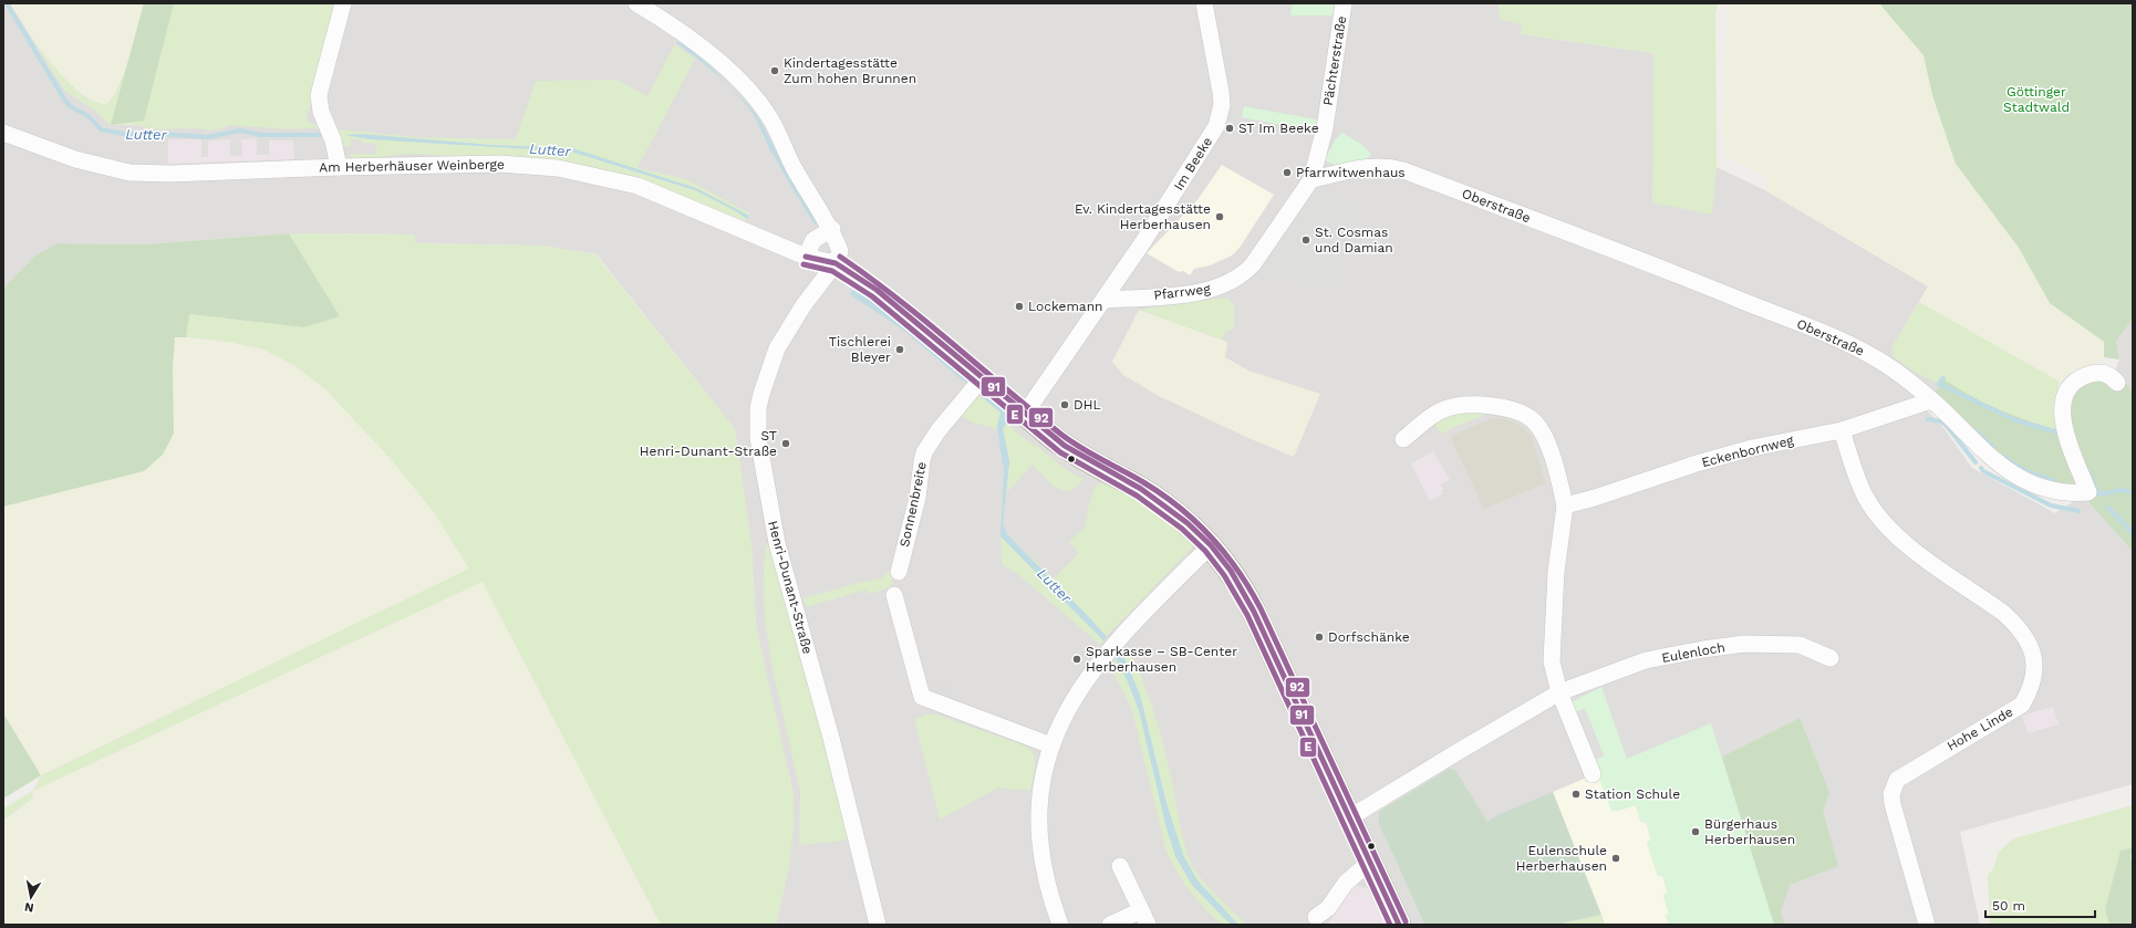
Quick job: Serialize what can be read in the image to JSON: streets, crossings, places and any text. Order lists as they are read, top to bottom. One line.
{"streets":{"street":["Pächterstraße","Im Beeke","Am Herberhäuser Weinberge","Oberstraße","Pfarrweg","Eckenbornweg","Sonnenbreite","Henri-Dunant-Straße","Eulenloch","Hohe Linde"]},"crossings":[["Pächterstraße","Oberstraße"],["Pächterstraße","Pfarrweg"],["Im Beeke","Pfarrweg"],["Am Herberhäuser Weinberge","Henri-Dunant-Straße"],["Oberstraße","Pfarrweg"],["Oberstraße","Eckenbornweg"],["Eckenbornweg","Hohe Linde"]],"water":["Lutter"],"parks":["Göttinger Stadtwald"],"places":["Kindertagesstätte Zum hohen Brunnen","ST Im Beeke","Pfarrwitwenhaus","Ev. Kindertagesstätte Herberhausen","St. Cosmas und Damian","Lockemann","Tischlerei Bleyer","DHL","ST Henri-Dunant-Straße","Dorfschänke","Sparkasse – SB-Center Herberhausen","Station Schule","Bürgerhaus Herberhausen","Eulenschule Herberhausen"],"lines":["transit line 91","transit line 92","transit line E"],"scale_bar":"50 m","north":"bottom"}
